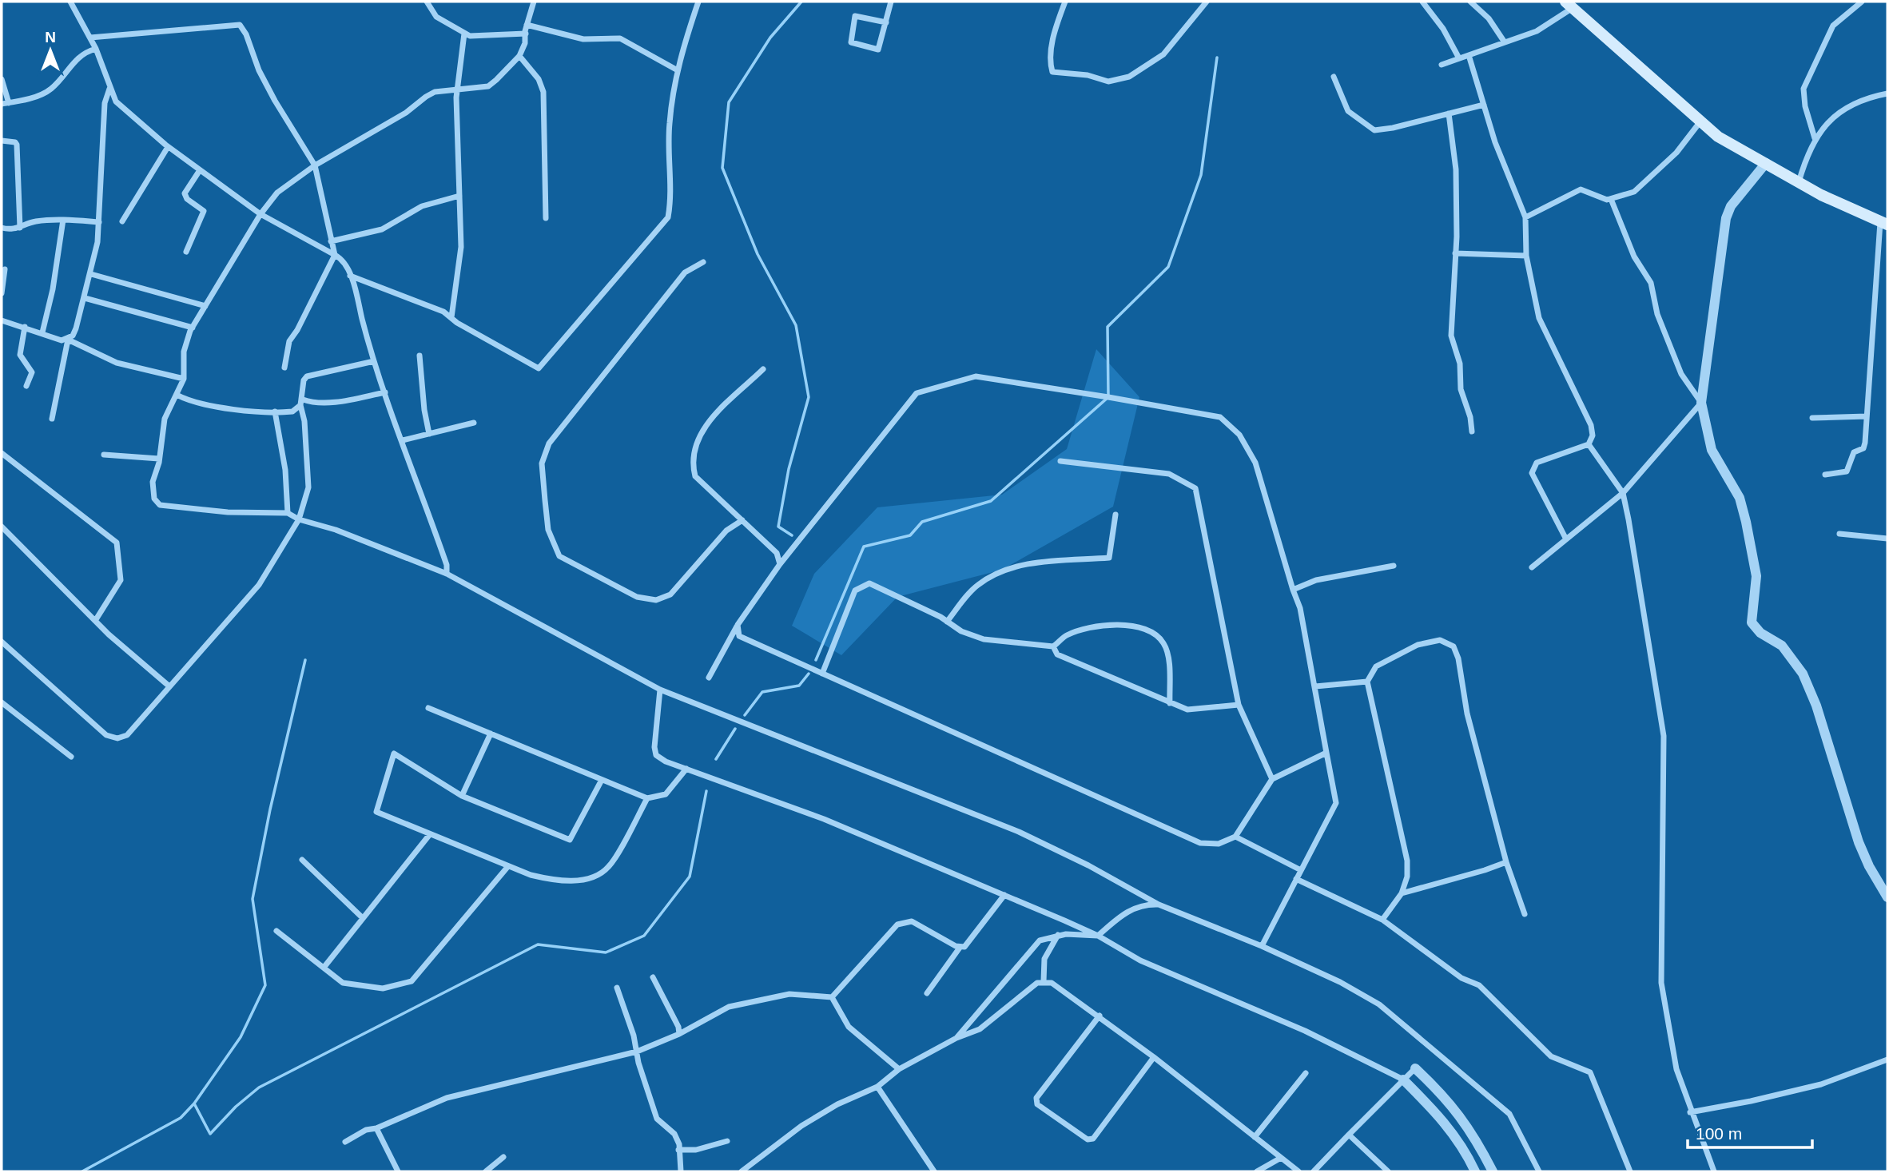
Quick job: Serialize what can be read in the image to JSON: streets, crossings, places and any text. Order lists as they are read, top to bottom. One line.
{"scale_bar":"100 m","north":"top"}
